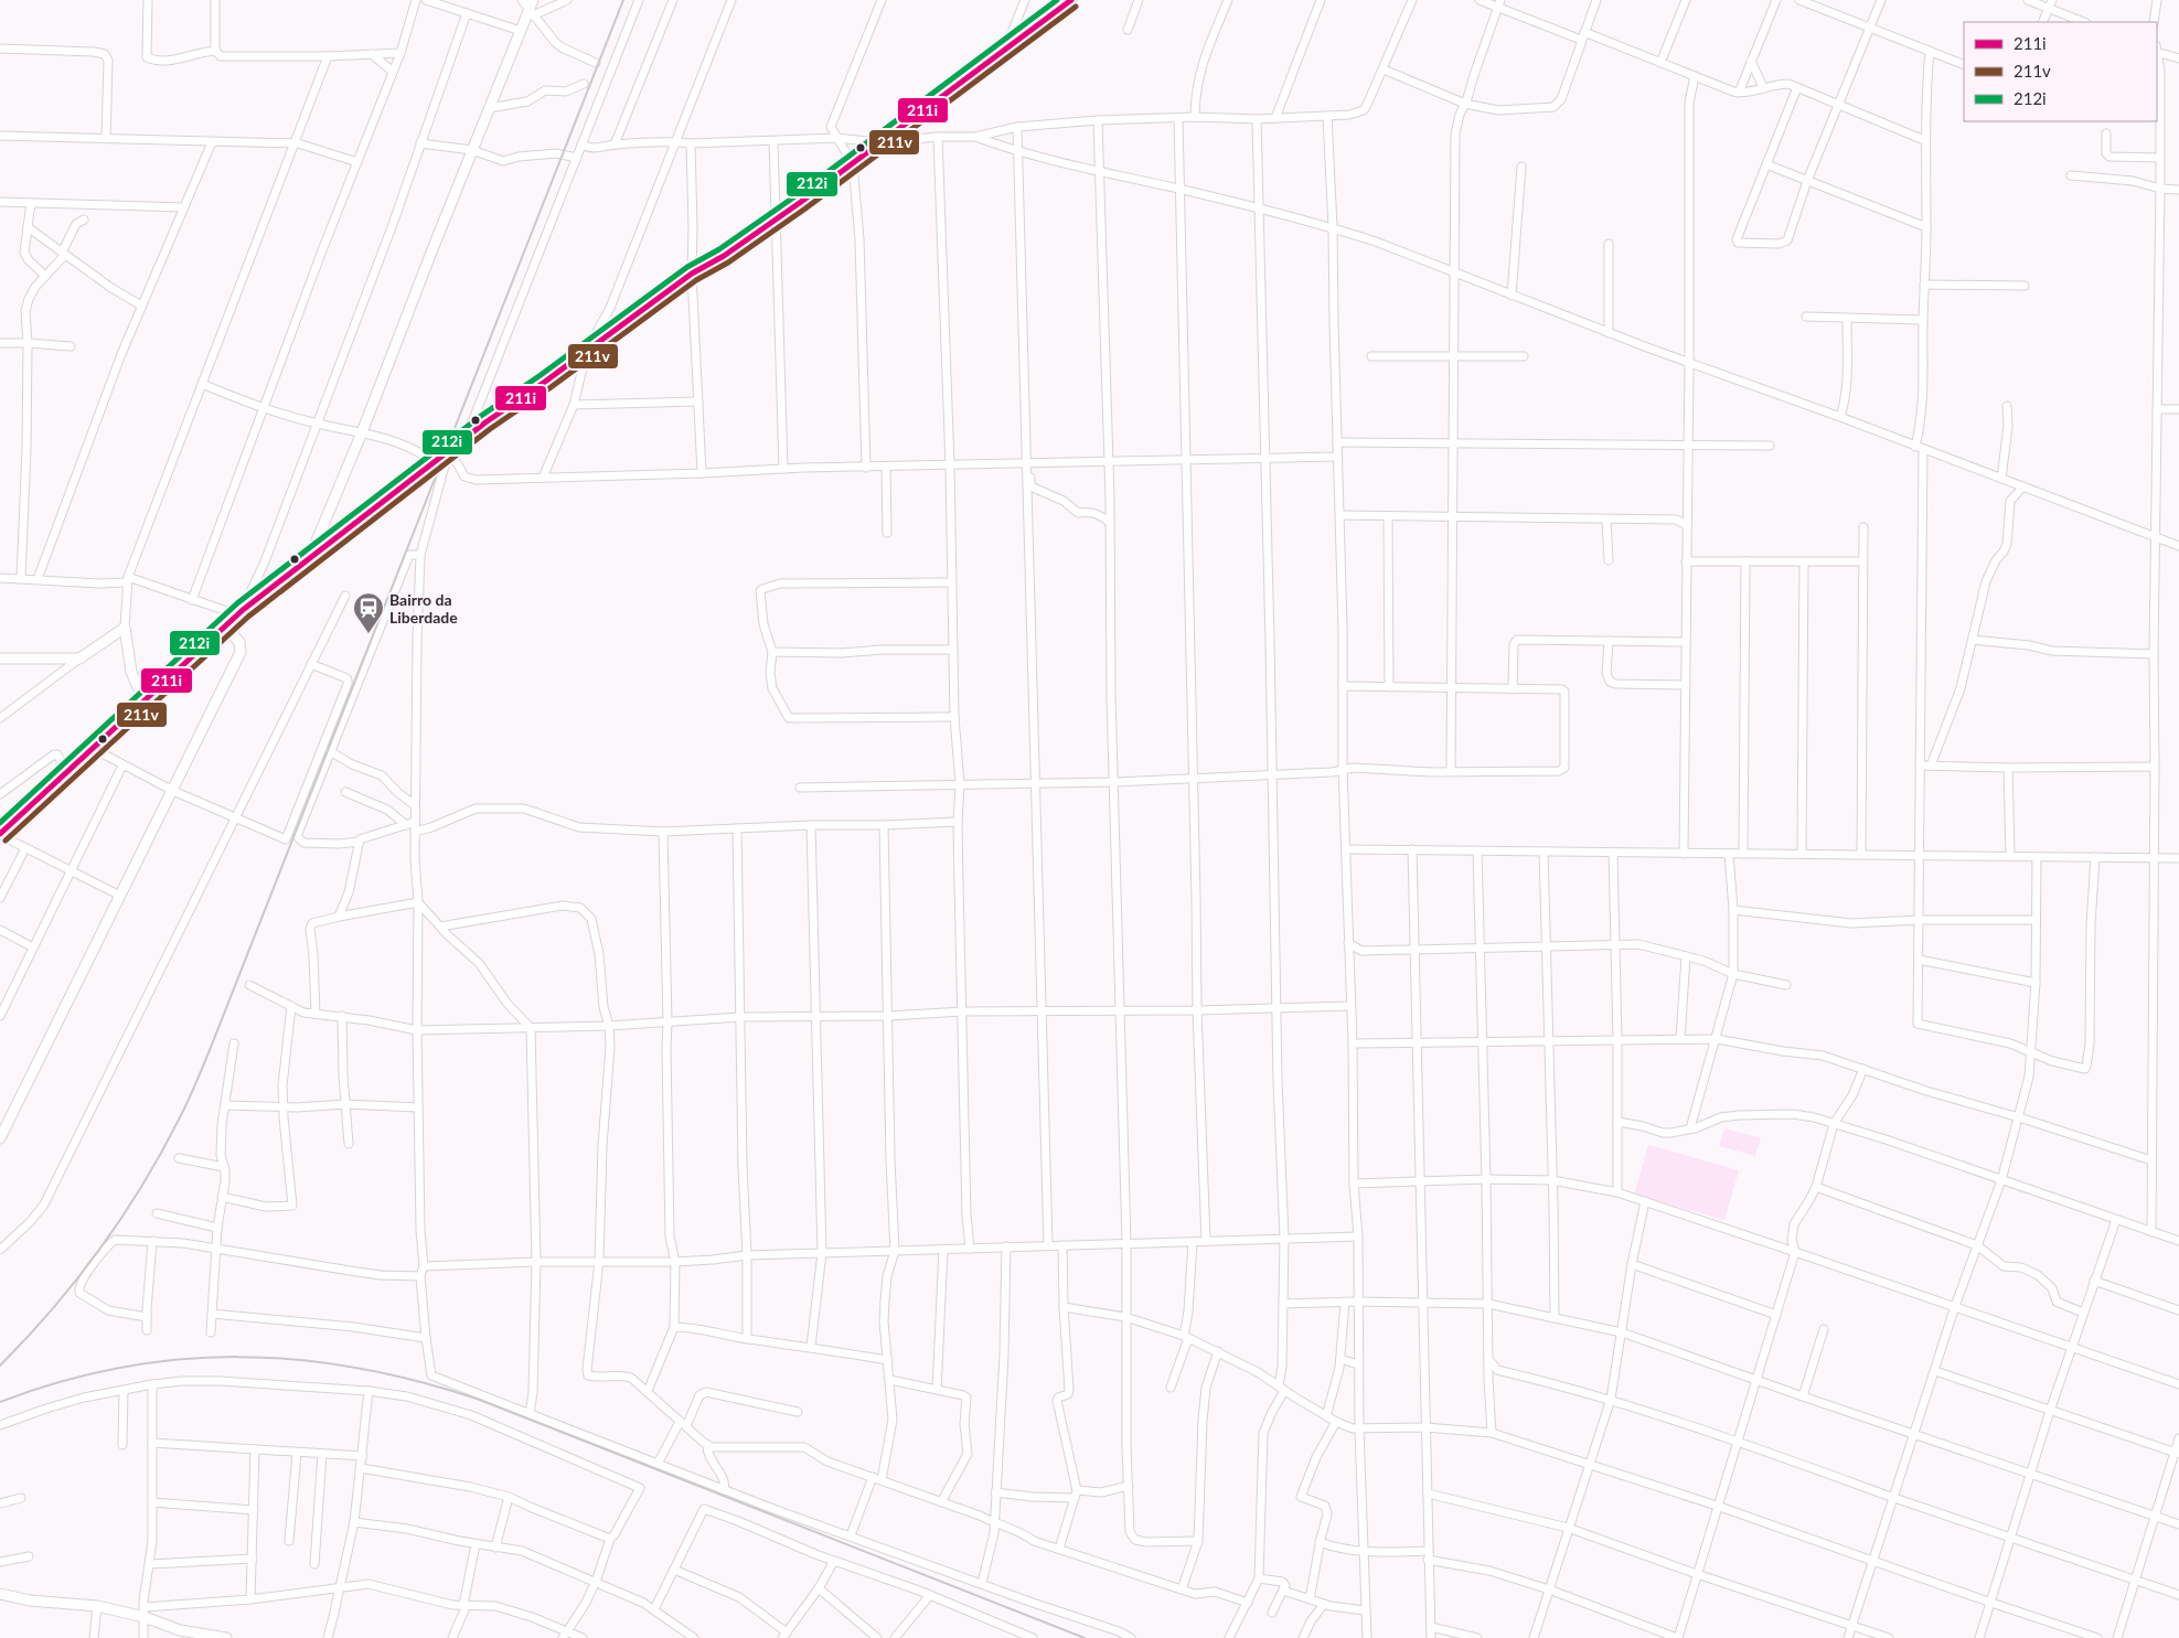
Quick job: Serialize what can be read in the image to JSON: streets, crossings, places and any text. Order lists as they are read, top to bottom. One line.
{"places":{"station":["Bairro da Liberdade"]},"lines":["transit line 211i","transit line 212i","transit line 211v"],"legend":["211i","211v","212i"]}
